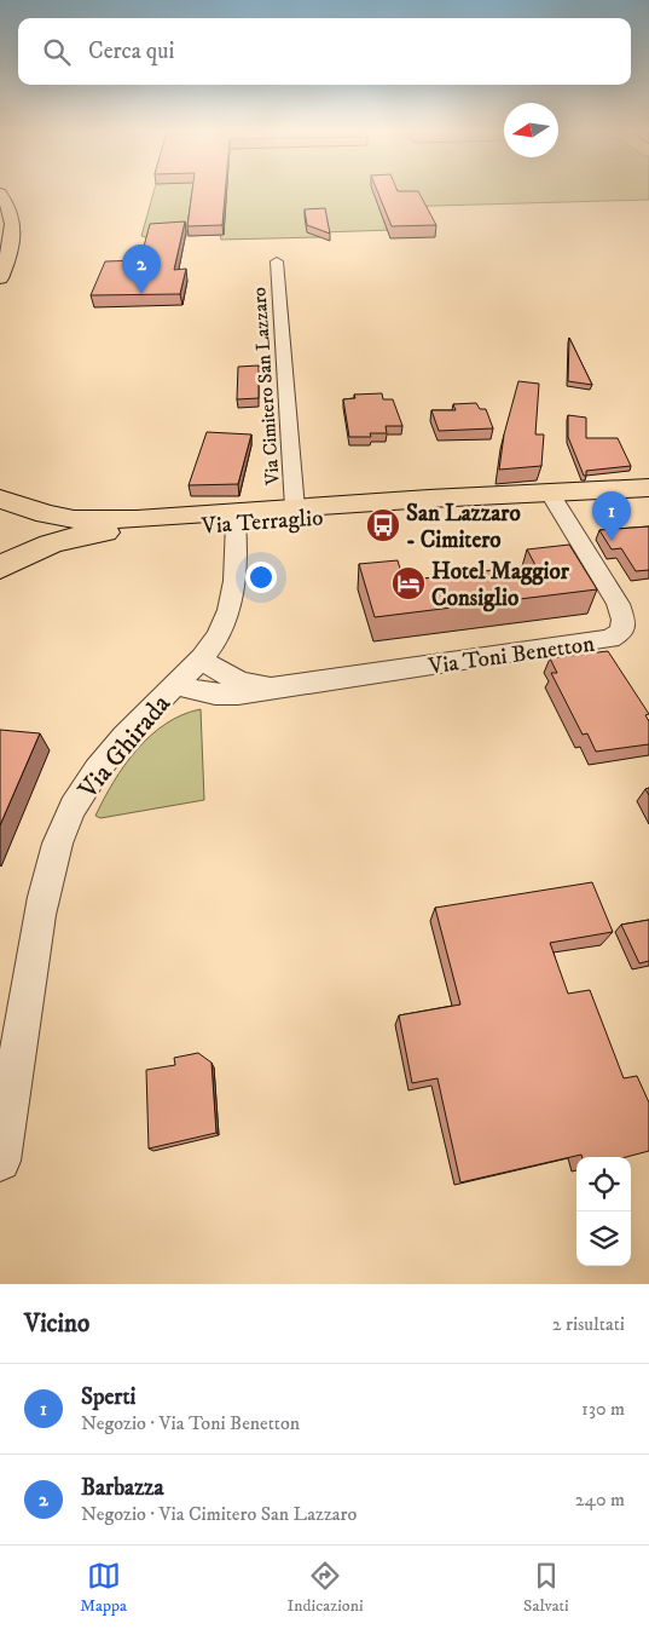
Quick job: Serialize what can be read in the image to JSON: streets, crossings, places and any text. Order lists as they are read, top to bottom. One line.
{"streets":{"main road":["Via Terraglio"],"street":["Via Cimitero San Lazzaro","Via Toni Benetton","Via Ghirada"]},"crossings":[["Via Cimitero San Lazzaro","Via Terraglio"],["Via Terraglio","Via Toni Benetton"],["Via Terraglio","Via Ghirada"],["Via Toni Benetton","Via Ghirada"]],"places":{"bus stop":["San Lazzaro - Cimitero"],"hotel":["Hotel Maggior Consiglio"]},"north":"left","page":{"search":"Cerca qui","pins":["2","1"],"heading":["Vicino","2 risultati"],"list":[{"mark":"1","name":"Sperti","note":"Negozio · Via Toni Benetton","value":"130 m"},{"mark":"2","name":"Barbazza","note":"Negozio · Via Cimitero San Lazzaro","value":"240 m"}],"nav":["Mappa","Indicazioni","Salvati"]}}
